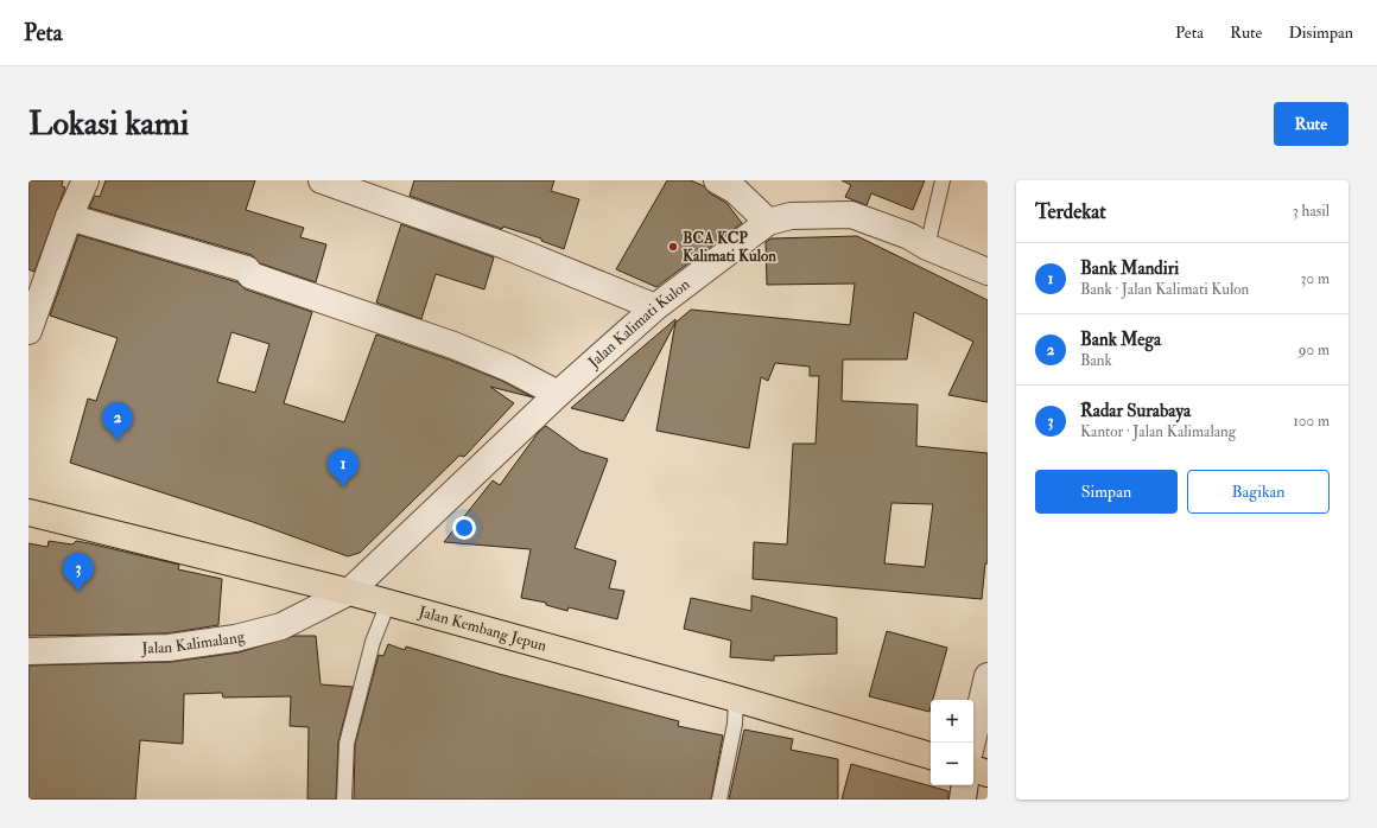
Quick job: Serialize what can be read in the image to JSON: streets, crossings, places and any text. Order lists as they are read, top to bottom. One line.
{"streets":{"main road":["Jalan Kembang Jepun"],"street":["Jalan Kalimati Kulon","Jalan Kalimalang"]},"crossings":[["Jalan Kalimati Kulon","Jalan Kembang Jepun"],["Jalan Kalimati Kulon","Jalan Kalimalang"],["Jalan Kembang Jepun","Jalan Kalimalang"]],"places":["BCA KCP Kalimati Kulon"],"page":{"header":"Peta","nav":["Peta","Rute","Disimpan"],"buttons":["Rute",["Simpan","Bagikan"]],"title":"Lokasi kami","heading":["Terdekat","3 hasil"],"list":[{"mark":"1","name":"Bank Mandiri","note":"Bank · Jalan Kalimati Kulon","value":"30 m"},{"mark":"2","name":"Bank Mega","note":"Bank","value":"90 m"},{"mark":"3","name":"Radar Surabaya","note":"Kantor · Jalan Kalimalang","value":"100 m"}],"pins":["2","1","3"],"map_buttons":["+","−"]}}
